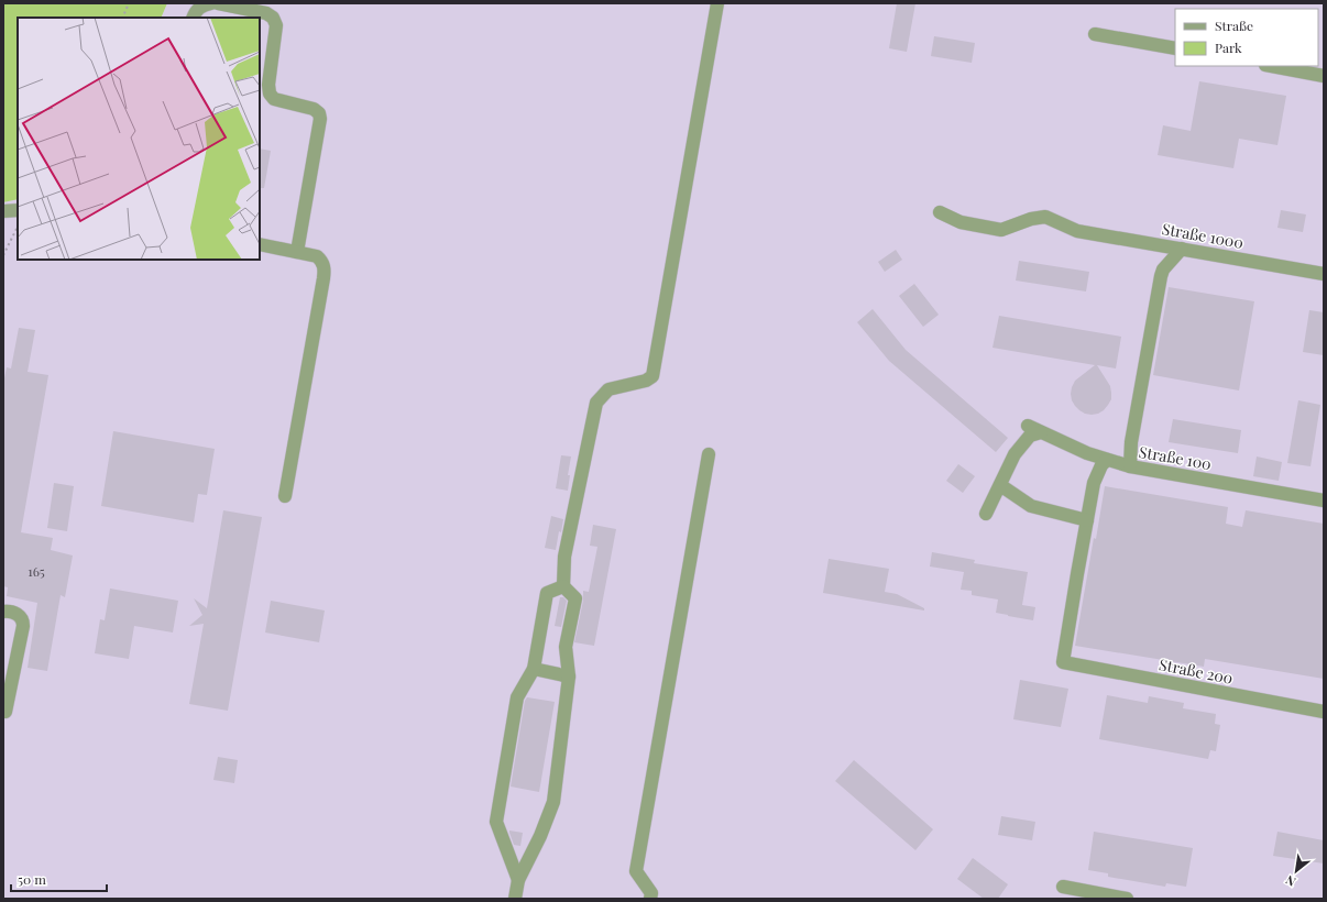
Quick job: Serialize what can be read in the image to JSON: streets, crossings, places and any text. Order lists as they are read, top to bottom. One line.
{"streets":{"street":["Straße 1000","Straße 100","Straße 200"]},"house_numbers":["165"],"legend":["Straße","Park"],"scale_bar":"50 m","north":"bottom left"}
